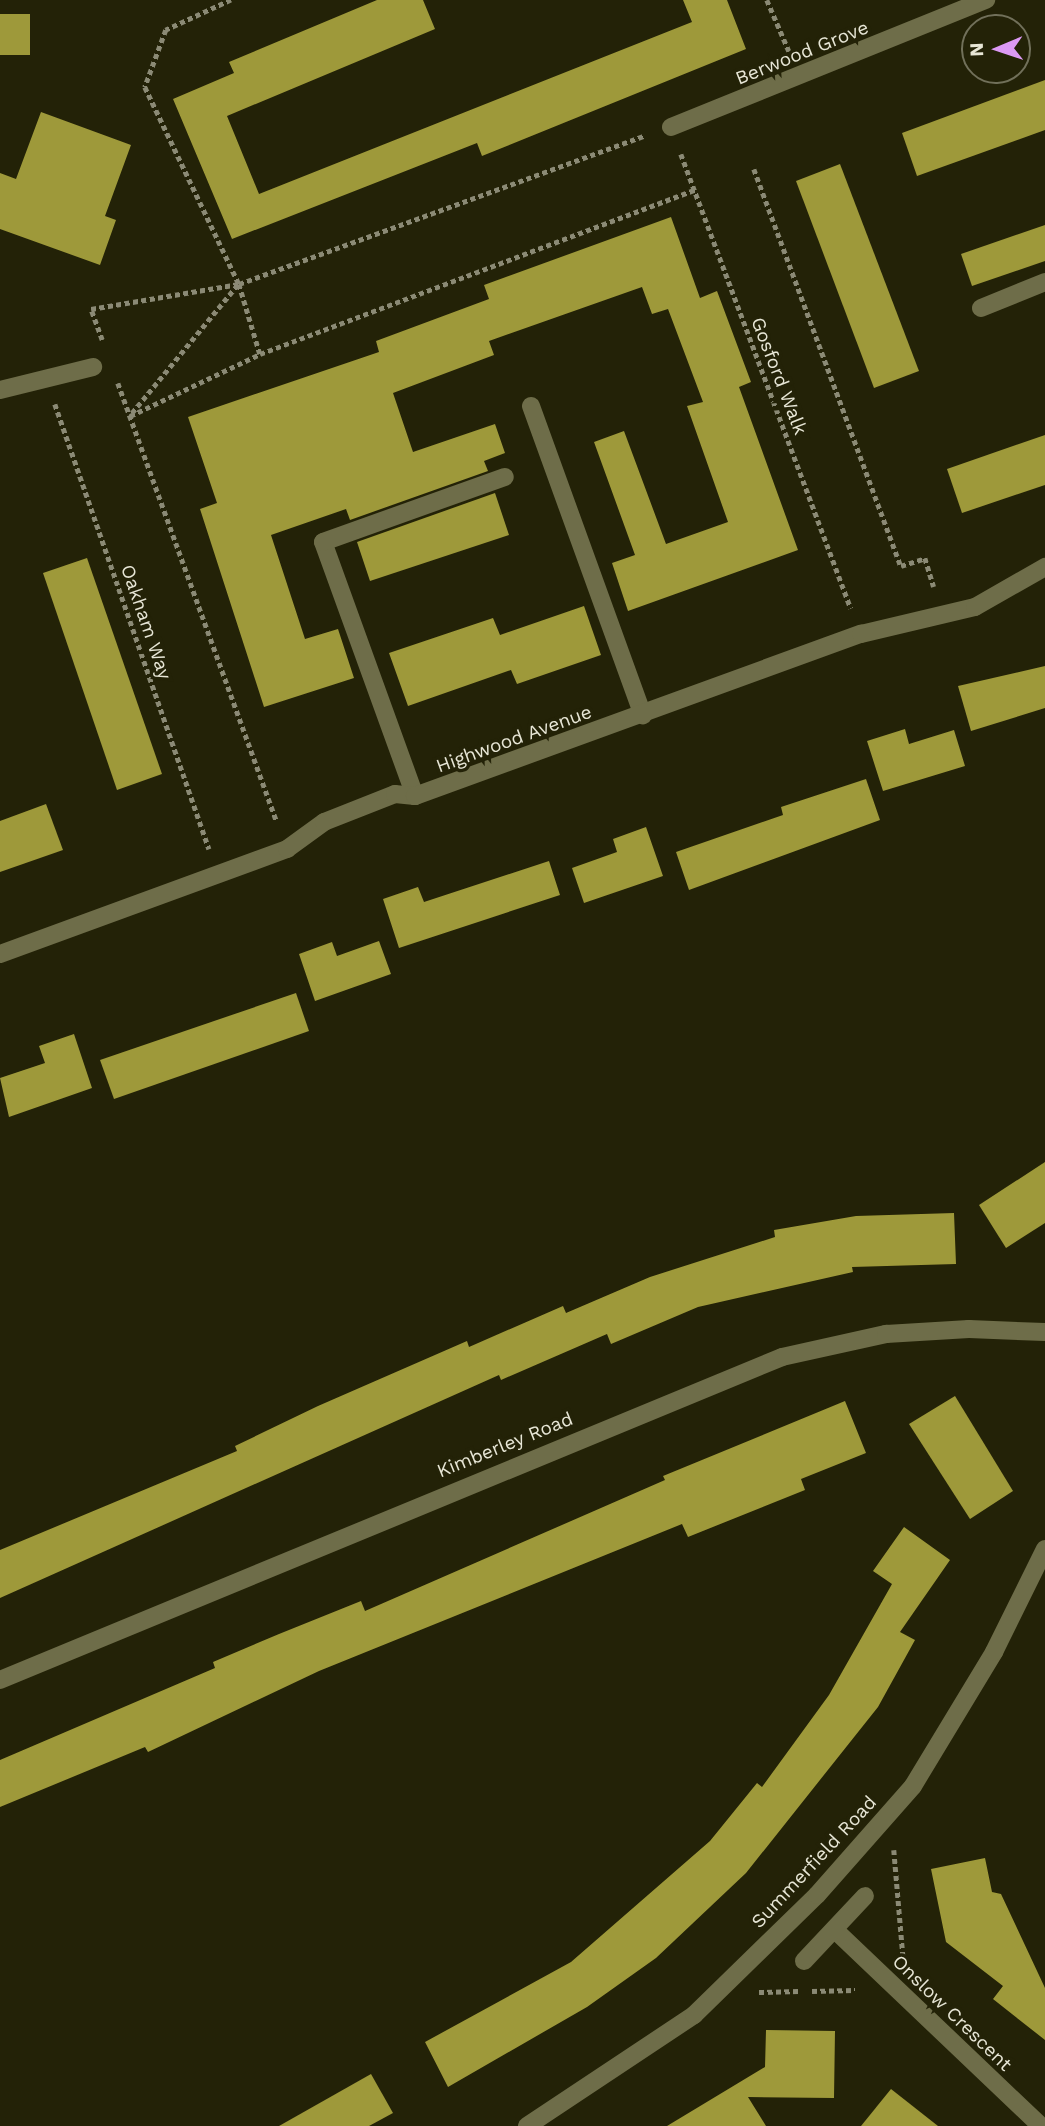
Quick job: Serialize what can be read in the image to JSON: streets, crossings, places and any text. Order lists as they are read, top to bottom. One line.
{"streets":{"street":["Berwood Grove","Highwood Avenue","Kimberley Road","Summerfield Road","Onslow Crescent"],"path":["Gosford Walk","Oakham Way"]},"crossings":[["Berwood Grove","Gosford Walk"],["Gosford Walk","Highwood Avenue"],["Oakham Way","Highwood Avenue"]],"north":"left"}
